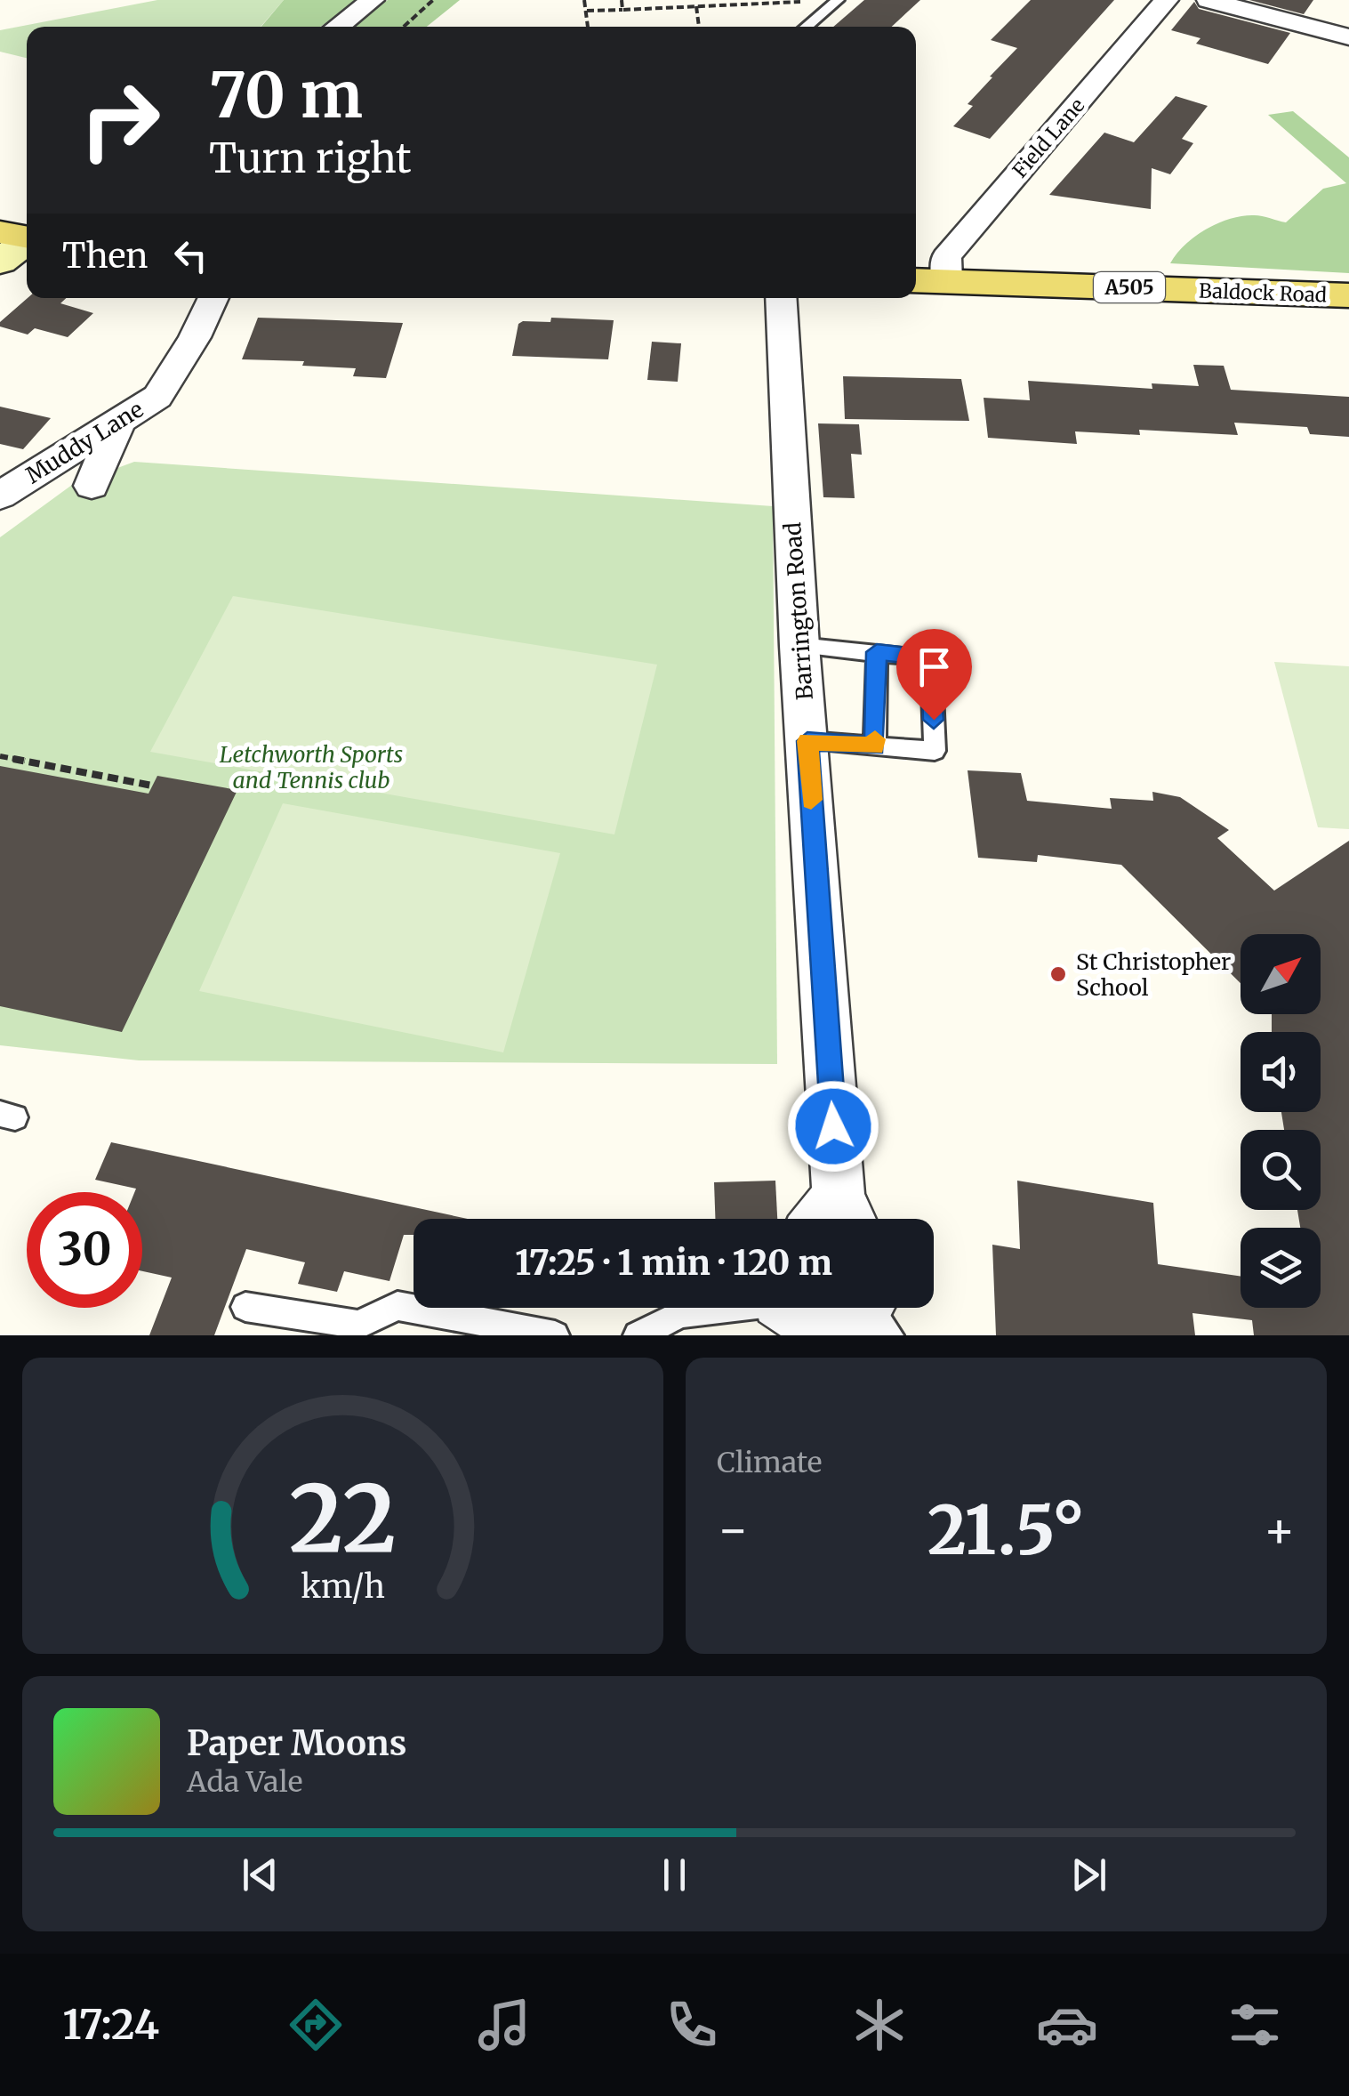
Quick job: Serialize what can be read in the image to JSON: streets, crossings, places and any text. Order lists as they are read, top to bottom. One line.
{"streets":{"main road":["A505","Baldock Road"],"street":["Field Lane","Muddy Lane","Barrington Road"]},"crossings":[["Field Lane","Baldock Road"]],"parks":["Letchworth Sports and Tennis club"],"places":["St Christopher School"],"north":"top right","page":{"turn":["70 m","Turn right"],"then":"Then","limit":"30","trip":"17:25 · 1 min · 120 m","tile":"Climate","heat":["−","21.5°","+"],"song":["Paper Moons","Ada Vale"],"tabs":"17:24","gauge":["22","km/h"]}}
